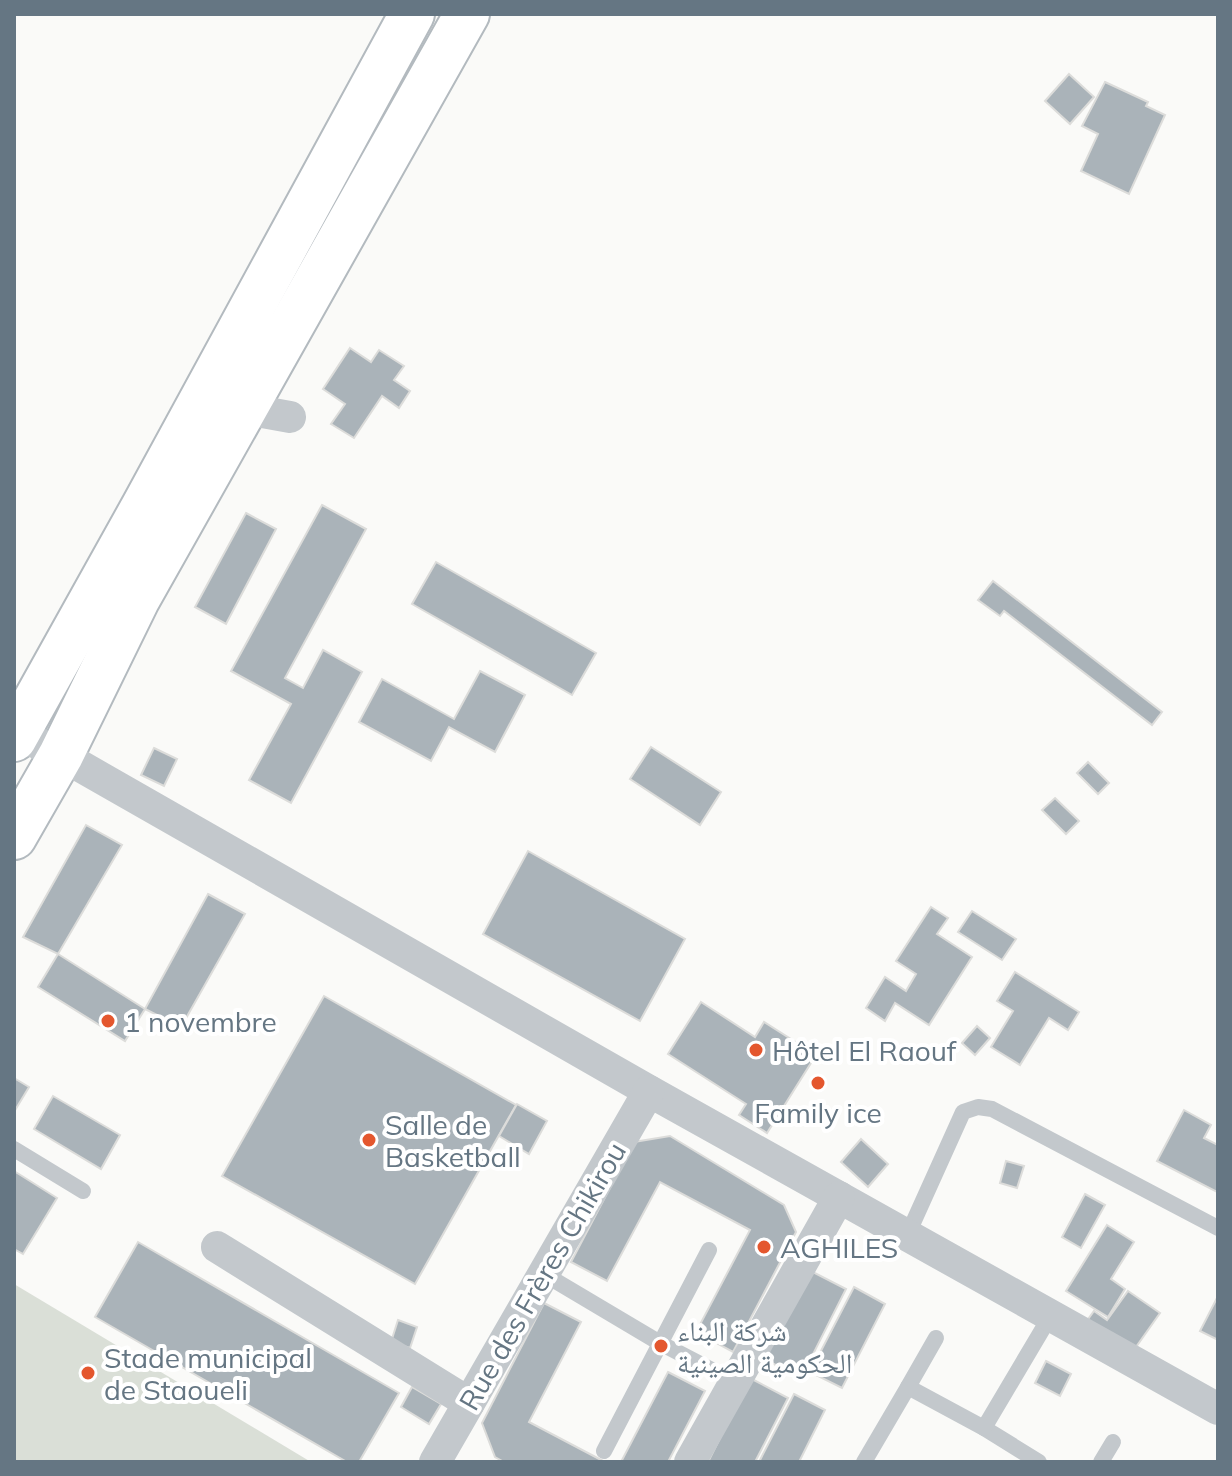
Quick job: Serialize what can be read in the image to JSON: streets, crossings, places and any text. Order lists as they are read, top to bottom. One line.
{"streets":{"street":["Rue des Frères Chikirou"]},"places":["1 novembre","Hôtel El Raouf","Family ice","Salle de Basketball","AGHILES","شركة البناء الحكومية الصينية","Stade municipal de Staoueli"]}
